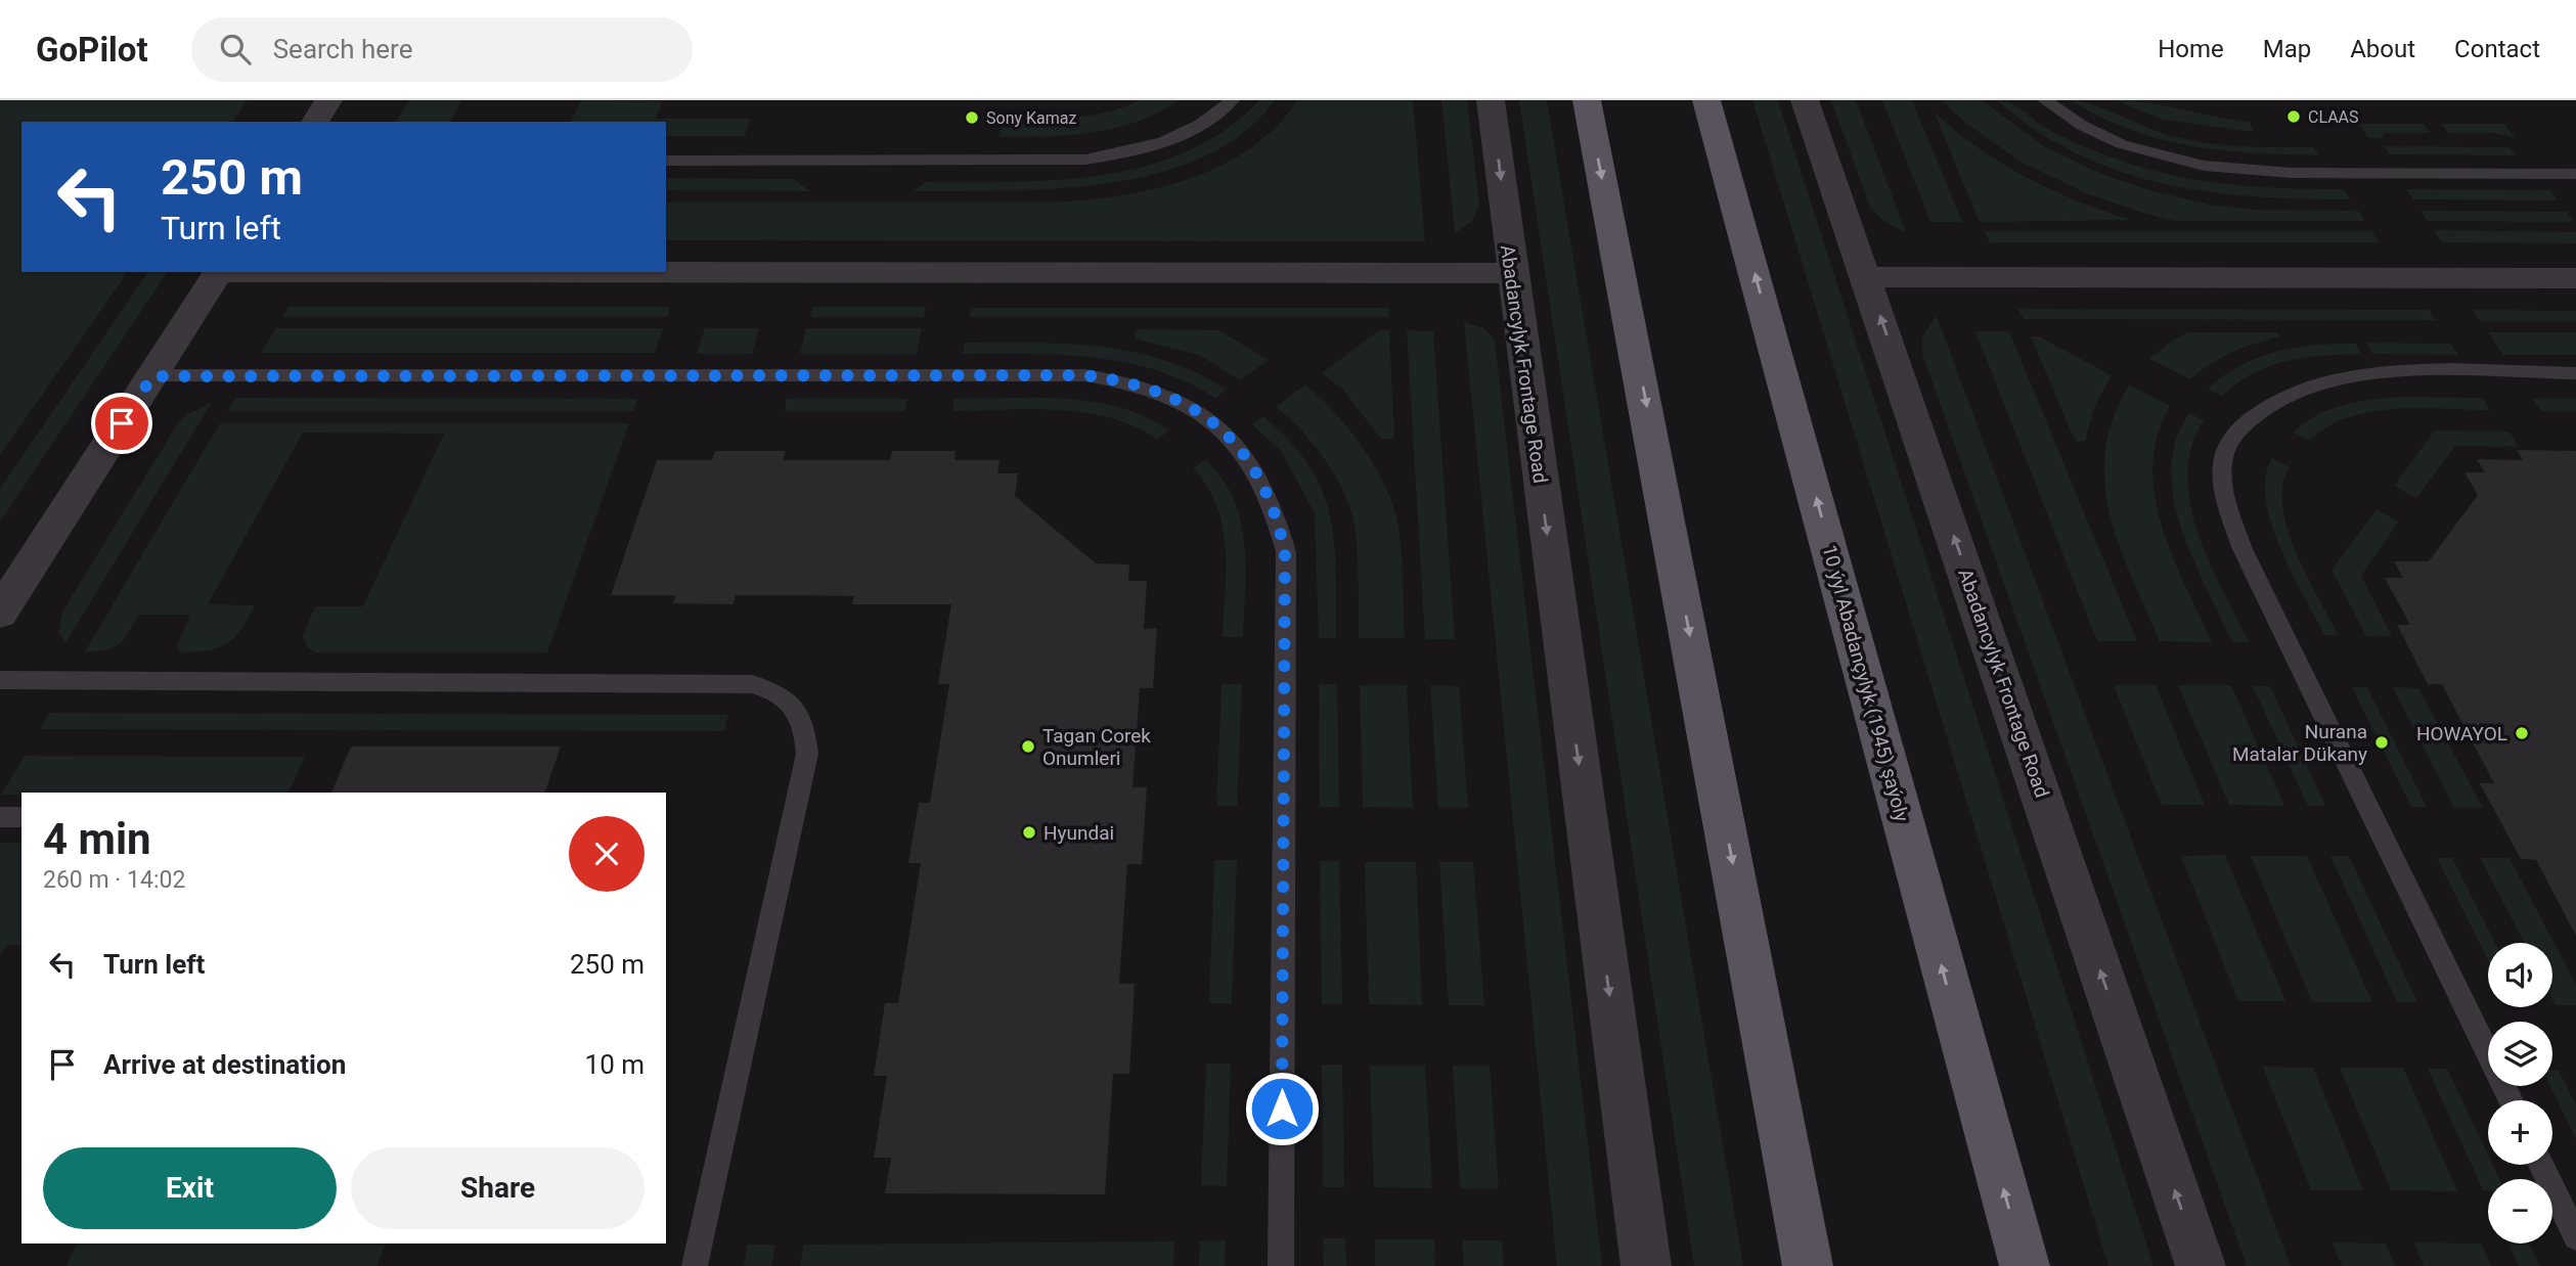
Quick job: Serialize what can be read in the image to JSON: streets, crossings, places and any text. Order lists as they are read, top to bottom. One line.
{"streets":{"main road":["10 ýyl Abadançylyk (1945) şaýoly"],"street":["Abadancylyk Frontage Road"]},"places":["CLAAS","Sony Kamaz","HOWAYOL","Nurana Matalar Dükany","Tagan Corek Onumleri","Hyundai"],"page":{"header":"GoPilot","search":"Search here","nav":["Home","Map","About","Contact"],"turn":["250 m","Turn left"],"heading":["4 min","260 m · 14:02"],"list":[{"name":"Turn left","value":"250 m"},{"name":"Arrive at destination","value":"10 m"}],"map_buttons":["+","−"],"buttons":["Exit","Share"]}}
